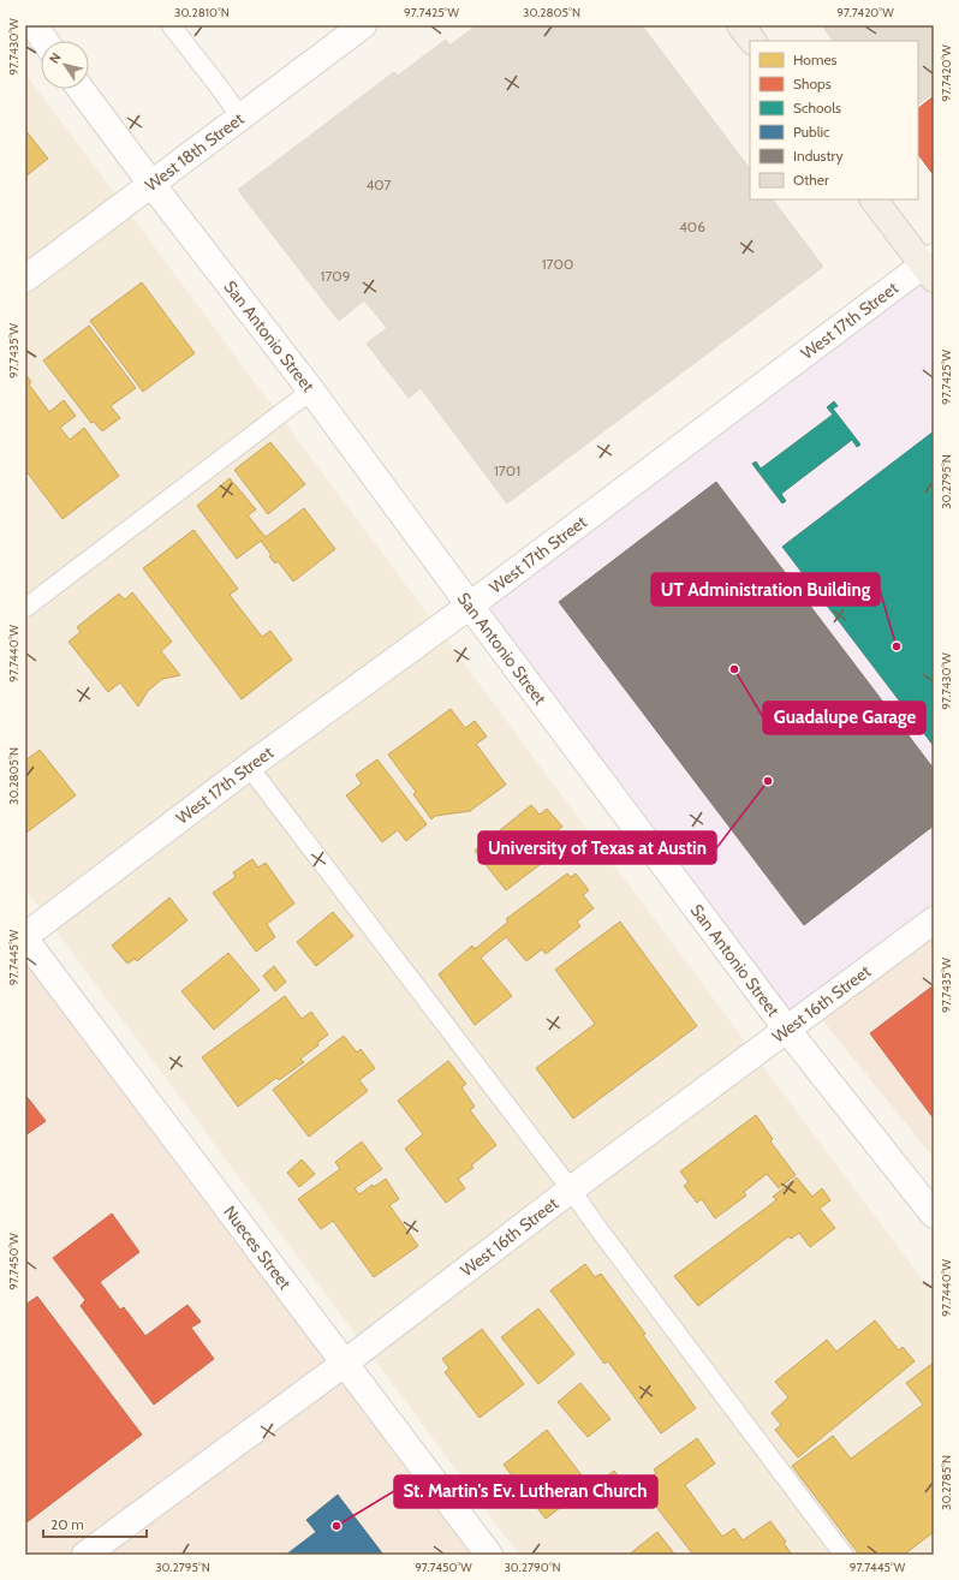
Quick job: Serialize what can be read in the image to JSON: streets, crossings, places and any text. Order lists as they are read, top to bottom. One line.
{"streets":{"street":["West 18th Street","West 17th Street","San Antonio Street","West 16th Street","Nueces Street"]},"crossings":[["West 18th Street","San Antonio Street"],["West 17th Street","San Antonio Street"],["West 17th Street","Nueces Street"],["San Antonio Street","West 16th Street"],["West 16th Street","Nueces Street"]],"places":["UT Administration Building","Guadalupe Garage","University of Texas at Austin","St. Martin's Ev. Lutheran Church"],"house_numbers":["407","406","1700","1709","1701"],"legend":["Homes","Shops","Schools","Public","Industry","Other"],"scale_bar":"20 m","north":"top left","coordinates":["30.2810°N","97.7425°W","30.2805°N","97.7420°W","97.7430°W","97.7435°W","30.2795°N","97.7440°W","97.7445°W","97.7450°W","30.2785°N","30.2790°N"]}
